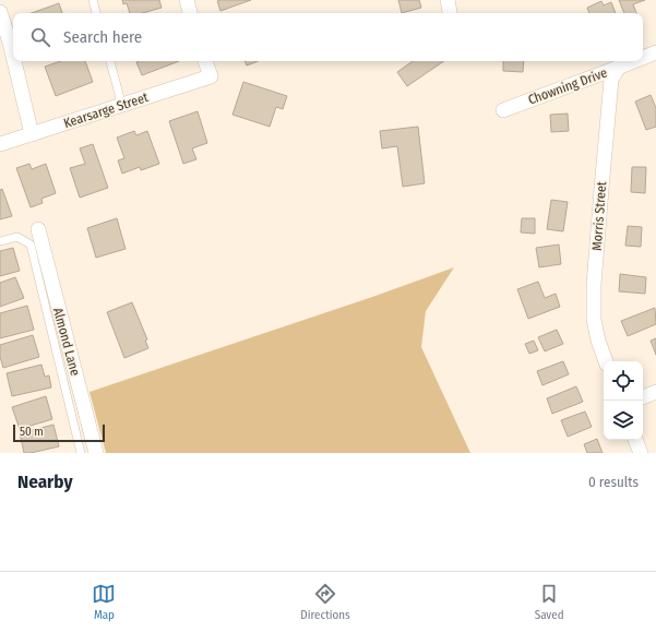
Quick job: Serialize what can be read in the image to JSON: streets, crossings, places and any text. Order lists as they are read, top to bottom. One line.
{"streets":{"street":["Chowning Drive","Kearsarge Street","Morris Street","Almond Lane"]},"crossings":[["Chowning Drive","Morris Street"]],"scale_bar":"50 m","page":{"search":"Search here","scale":"50 m","heading":["Nearby","0 results"],"nav":["Map","Directions","Saved"]}}
